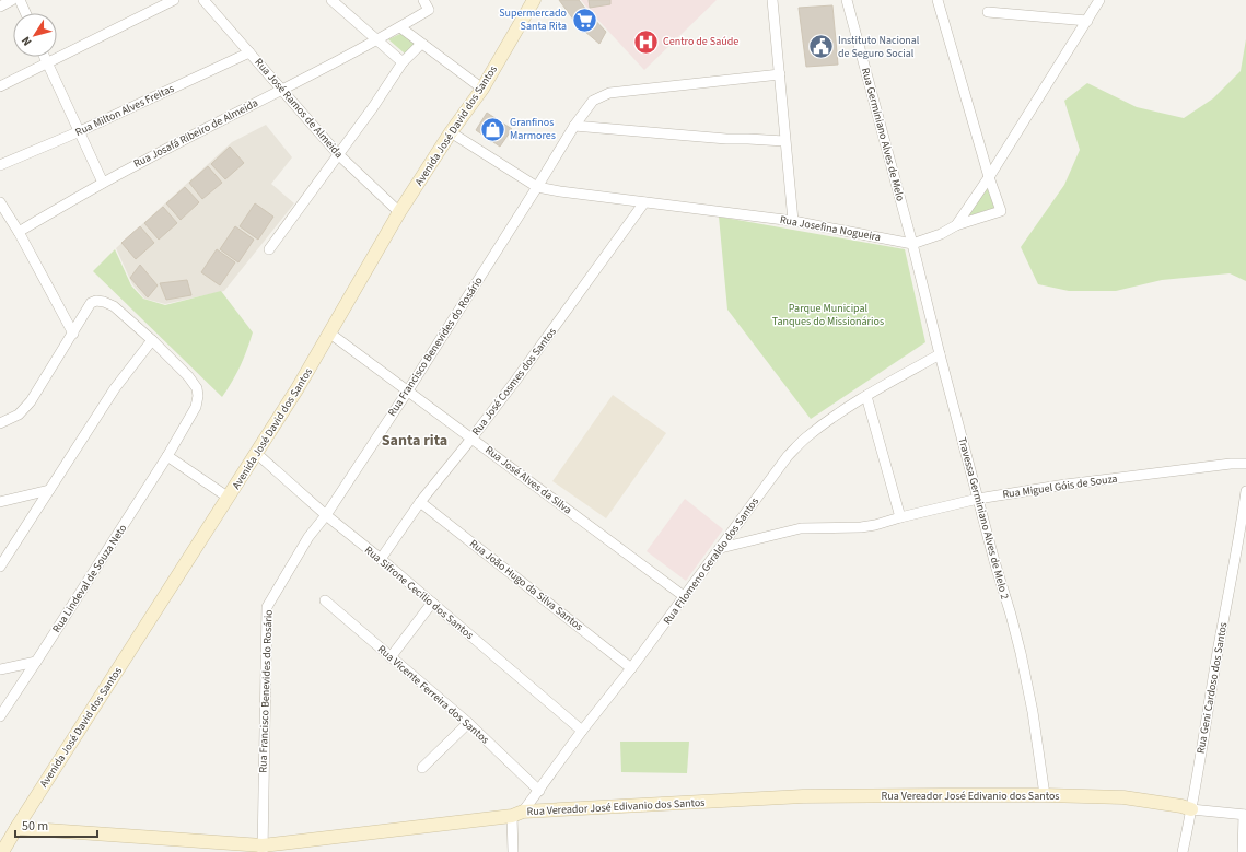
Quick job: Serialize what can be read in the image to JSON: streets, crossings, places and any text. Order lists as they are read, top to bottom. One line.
{"streets":{"street":["Rua José Ramos de Almeida","Rua Milton Alves Freitas","Avenida José David dos Santos","Rua Josafá Ribeiro de Almeida","Rua Germiniano Alves de Melo","Rua Josefina Nogueira","Rua Francisco Benevides do Rosário","Rua José Cosmes dos Santos","Rua José Alves da Silva","Rua Miguel Góis de Souza","Travessa Germiniano Alves de Melo 2","Rua Filomeno Geraldo dos Santos","Rua Lindeval de Souza Neto","Rua João Hugo da Silva Santos","Rua Sifrone Cecilio dos Santos","Rua Geni Cardoso dos Santos","Rua Vicente Ferreira dos Santos","Rua Vereador José Edivanio dos Santos"]},"crossings":[["Rua José Ramos de Almeida","Rua Milton Alves Freitas"],["Rua José Ramos de Almeida","Avenida José David dos Santos"],["Rua José Ramos de Almeida","Rua Josafá Ribeiro de Almeida"],["Avenida José David dos Santos","Rua Josefina Nogueira"],["Avenida José David dos Santos","Rua José Alves da Silva"],["Avenida José David dos Santos","Rua Sifrone Cecilio dos Santos"],["Avenida José David dos Santos","Rua Vereador José Edivanio dos Santos"],["Rua Germiniano Alves de Melo","Rua Josefina Nogueira"],["Rua Germiniano Alves de Melo","Travessa Germiniano Alves de Melo 2"],["Rua Josefina Nogueira","Rua Francisco Benevides do Rosário"],["Rua Josefina Nogueira","Rua José Cosmes dos Santos"],["Rua Josefina Nogueira","Travessa Germiniano Alves de Melo 2"],["Rua Francisco Benevides do Rosário","Rua José Alves da Silva"],["Rua Francisco Benevides do Rosário","Rua Sifrone Cecilio dos Santos"],["Rua Francisco Benevides do Rosário","Rua Vereador José Edivanio dos Santos"],["Rua José Cosmes dos Santos","Rua José Alves da Silva"],["Rua José Cosmes dos Santos","Rua João Hugo da Silva Santos"],["Rua José Cosmes dos Santos","Rua Sifrone Cecilio dos Santos"],["Rua José Alves da Silva","Rua Filomeno Geraldo dos Santos"],["Rua Miguel Góis de Souza","Travessa Germiniano Alves de Melo 2"],["Rua Miguel Góis de Souza","Rua Filomeno Geraldo dos Santos"],["Travessa Germiniano Alves de Melo 2","Rua Filomeno Geraldo dos Santos"],["Travessa Germiniano Alves de Melo 2","Rua Vereador José Edivanio dos Santos"],["Rua Filomeno Geraldo dos Santos","Rua João Hugo da Silva Santos"],["Rua Filomeno Geraldo dos Santos","Rua Sifrone Cecilio dos Santos"],["Rua Filomeno Geraldo dos Santos","Rua Vicente Ferreira dos Santos"],["Rua Filomeno Geraldo dos Santos","Rua Vereador José Edivanio dos Santos"],["Rua Geni Cardoso dos Santos","Rua Vereador José Edivanio dos Santos"]],"districts":["Santa rita"],"parks":["Parque Municipal Tanques do Missionários"],"places":{"supermarket":["Supermercado Santa Rita"],"hospital":["Centro de Saúde"],"public building":["Instituto Nacional de Seguro Social"],"shop":["Granfinos Marmores"]},"scale_bar":"50 m","north":"bottom left"}
